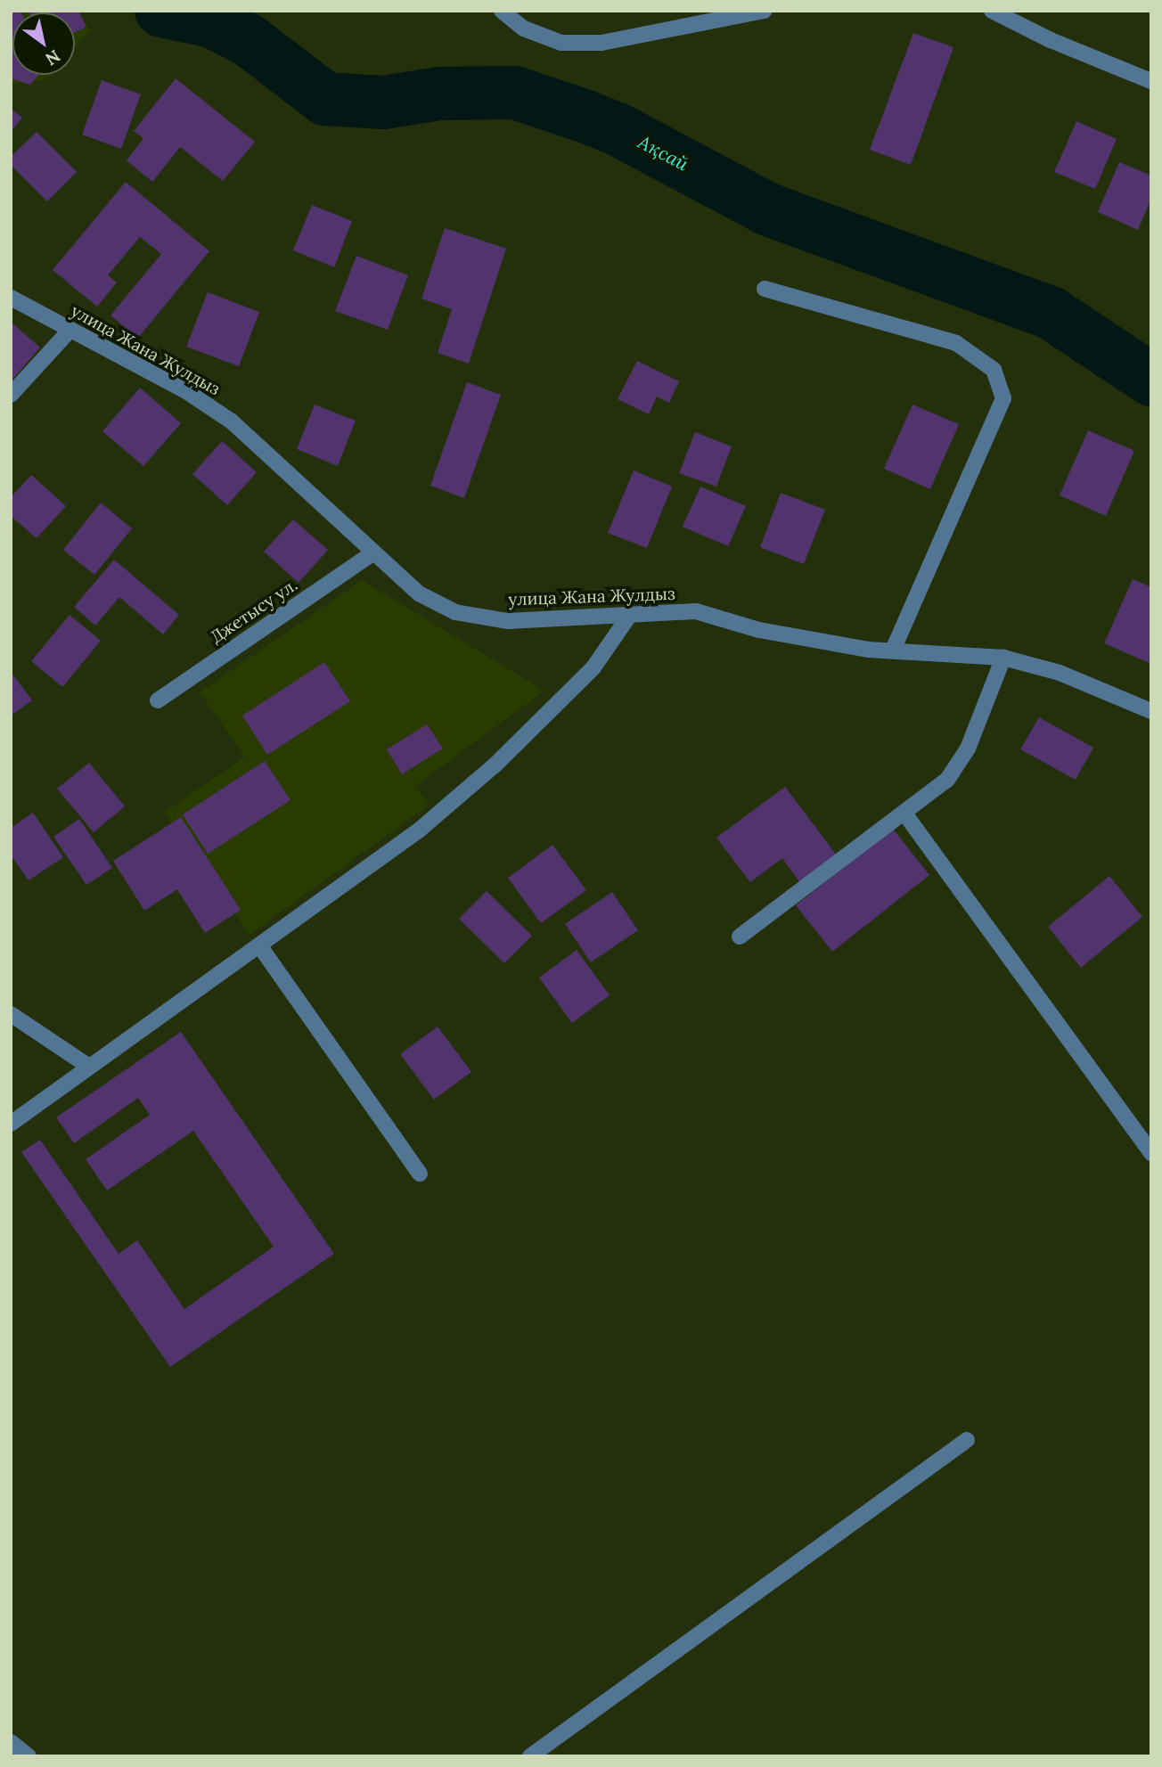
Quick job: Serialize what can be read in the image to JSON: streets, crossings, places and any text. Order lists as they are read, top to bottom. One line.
{"streets":{"street":["улица Жана Жулдыз","Джетысу ул."]},"crossings":[["улица Жана Жулдыз","Джетысу ул."]],"water":["Ақсай"],"north":"bottom right"}
